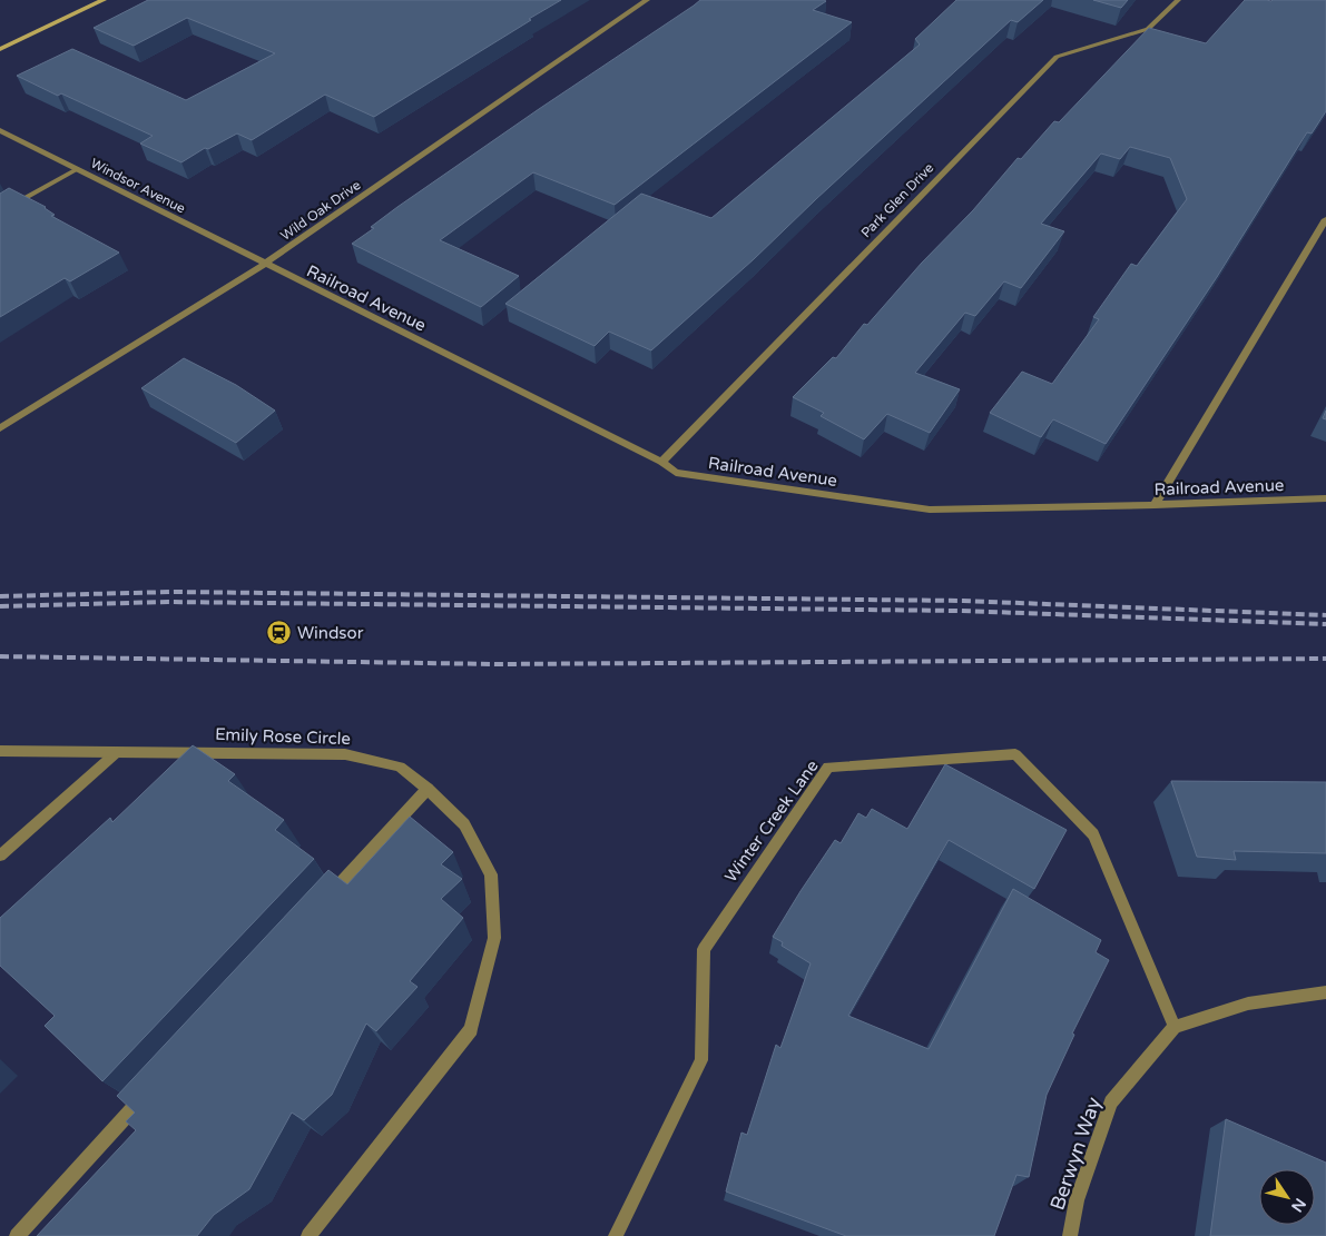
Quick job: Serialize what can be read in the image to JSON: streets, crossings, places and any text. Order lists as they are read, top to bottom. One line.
{"streets":{"street":["Windsor Avenue","Park Glen Drive","Wild Oak Drive","Railroad Avenue","Emily Rose Circle","Winter Creek Lane","Berwyn Way"]},"crossings":[["Windsor Avenue","Wild Oak Drive"],["Windsor Avenue","Railroad Avenue"],["Park Glen Drive","Railroad Avenue"],["Wild Oak Drive","Railroad Avenue"],["Winter Creek Lane","Berwyn Way"]],"places":{"station":["Windsor"]},"north":"bottom right"}
